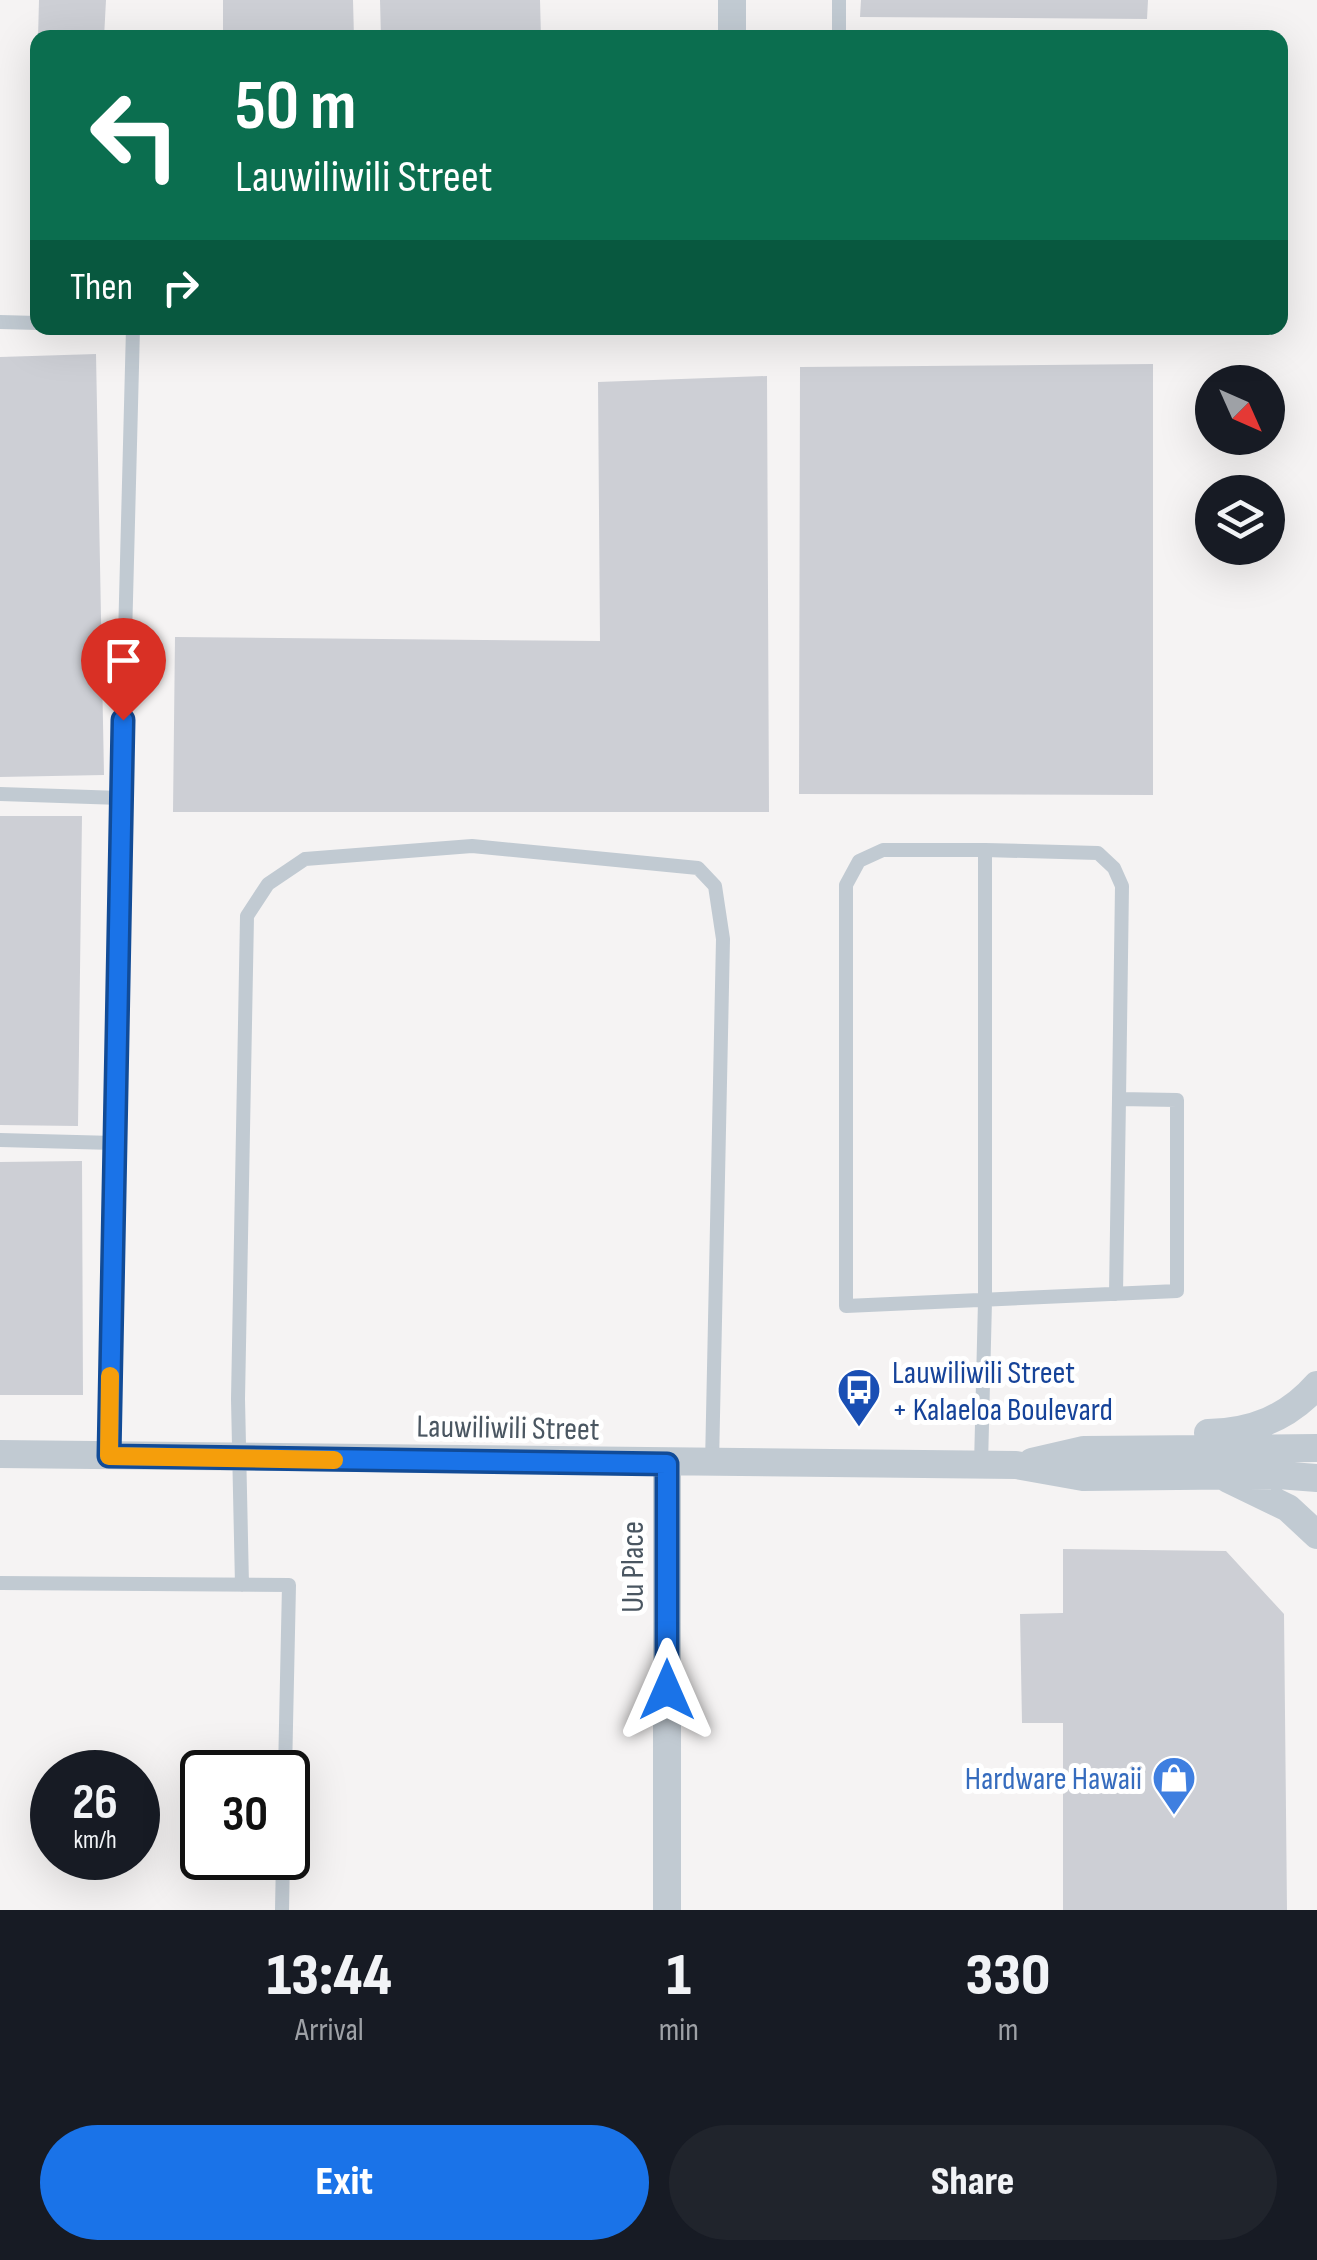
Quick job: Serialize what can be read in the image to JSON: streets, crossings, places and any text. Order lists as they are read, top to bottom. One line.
{"streets":{"street":["Lauwiliwili Street","Uu Place"]},"crossings":[["Lauwiliwili Street","Uu Place"]],"places":{"bus stop":["Lauwiliwili Street + Kalaeloa Boulevard"],"shop":["Hardware Hawaii"]},"north":"bottom right","page":{"turn":["50 m","Lauwiliwili Street"],"then":"Then","speed":"26 km/h","limit":"30","eta":["13:44","Arrival","1","min","330","m"],"buttons":["Exit","Share"]}}
